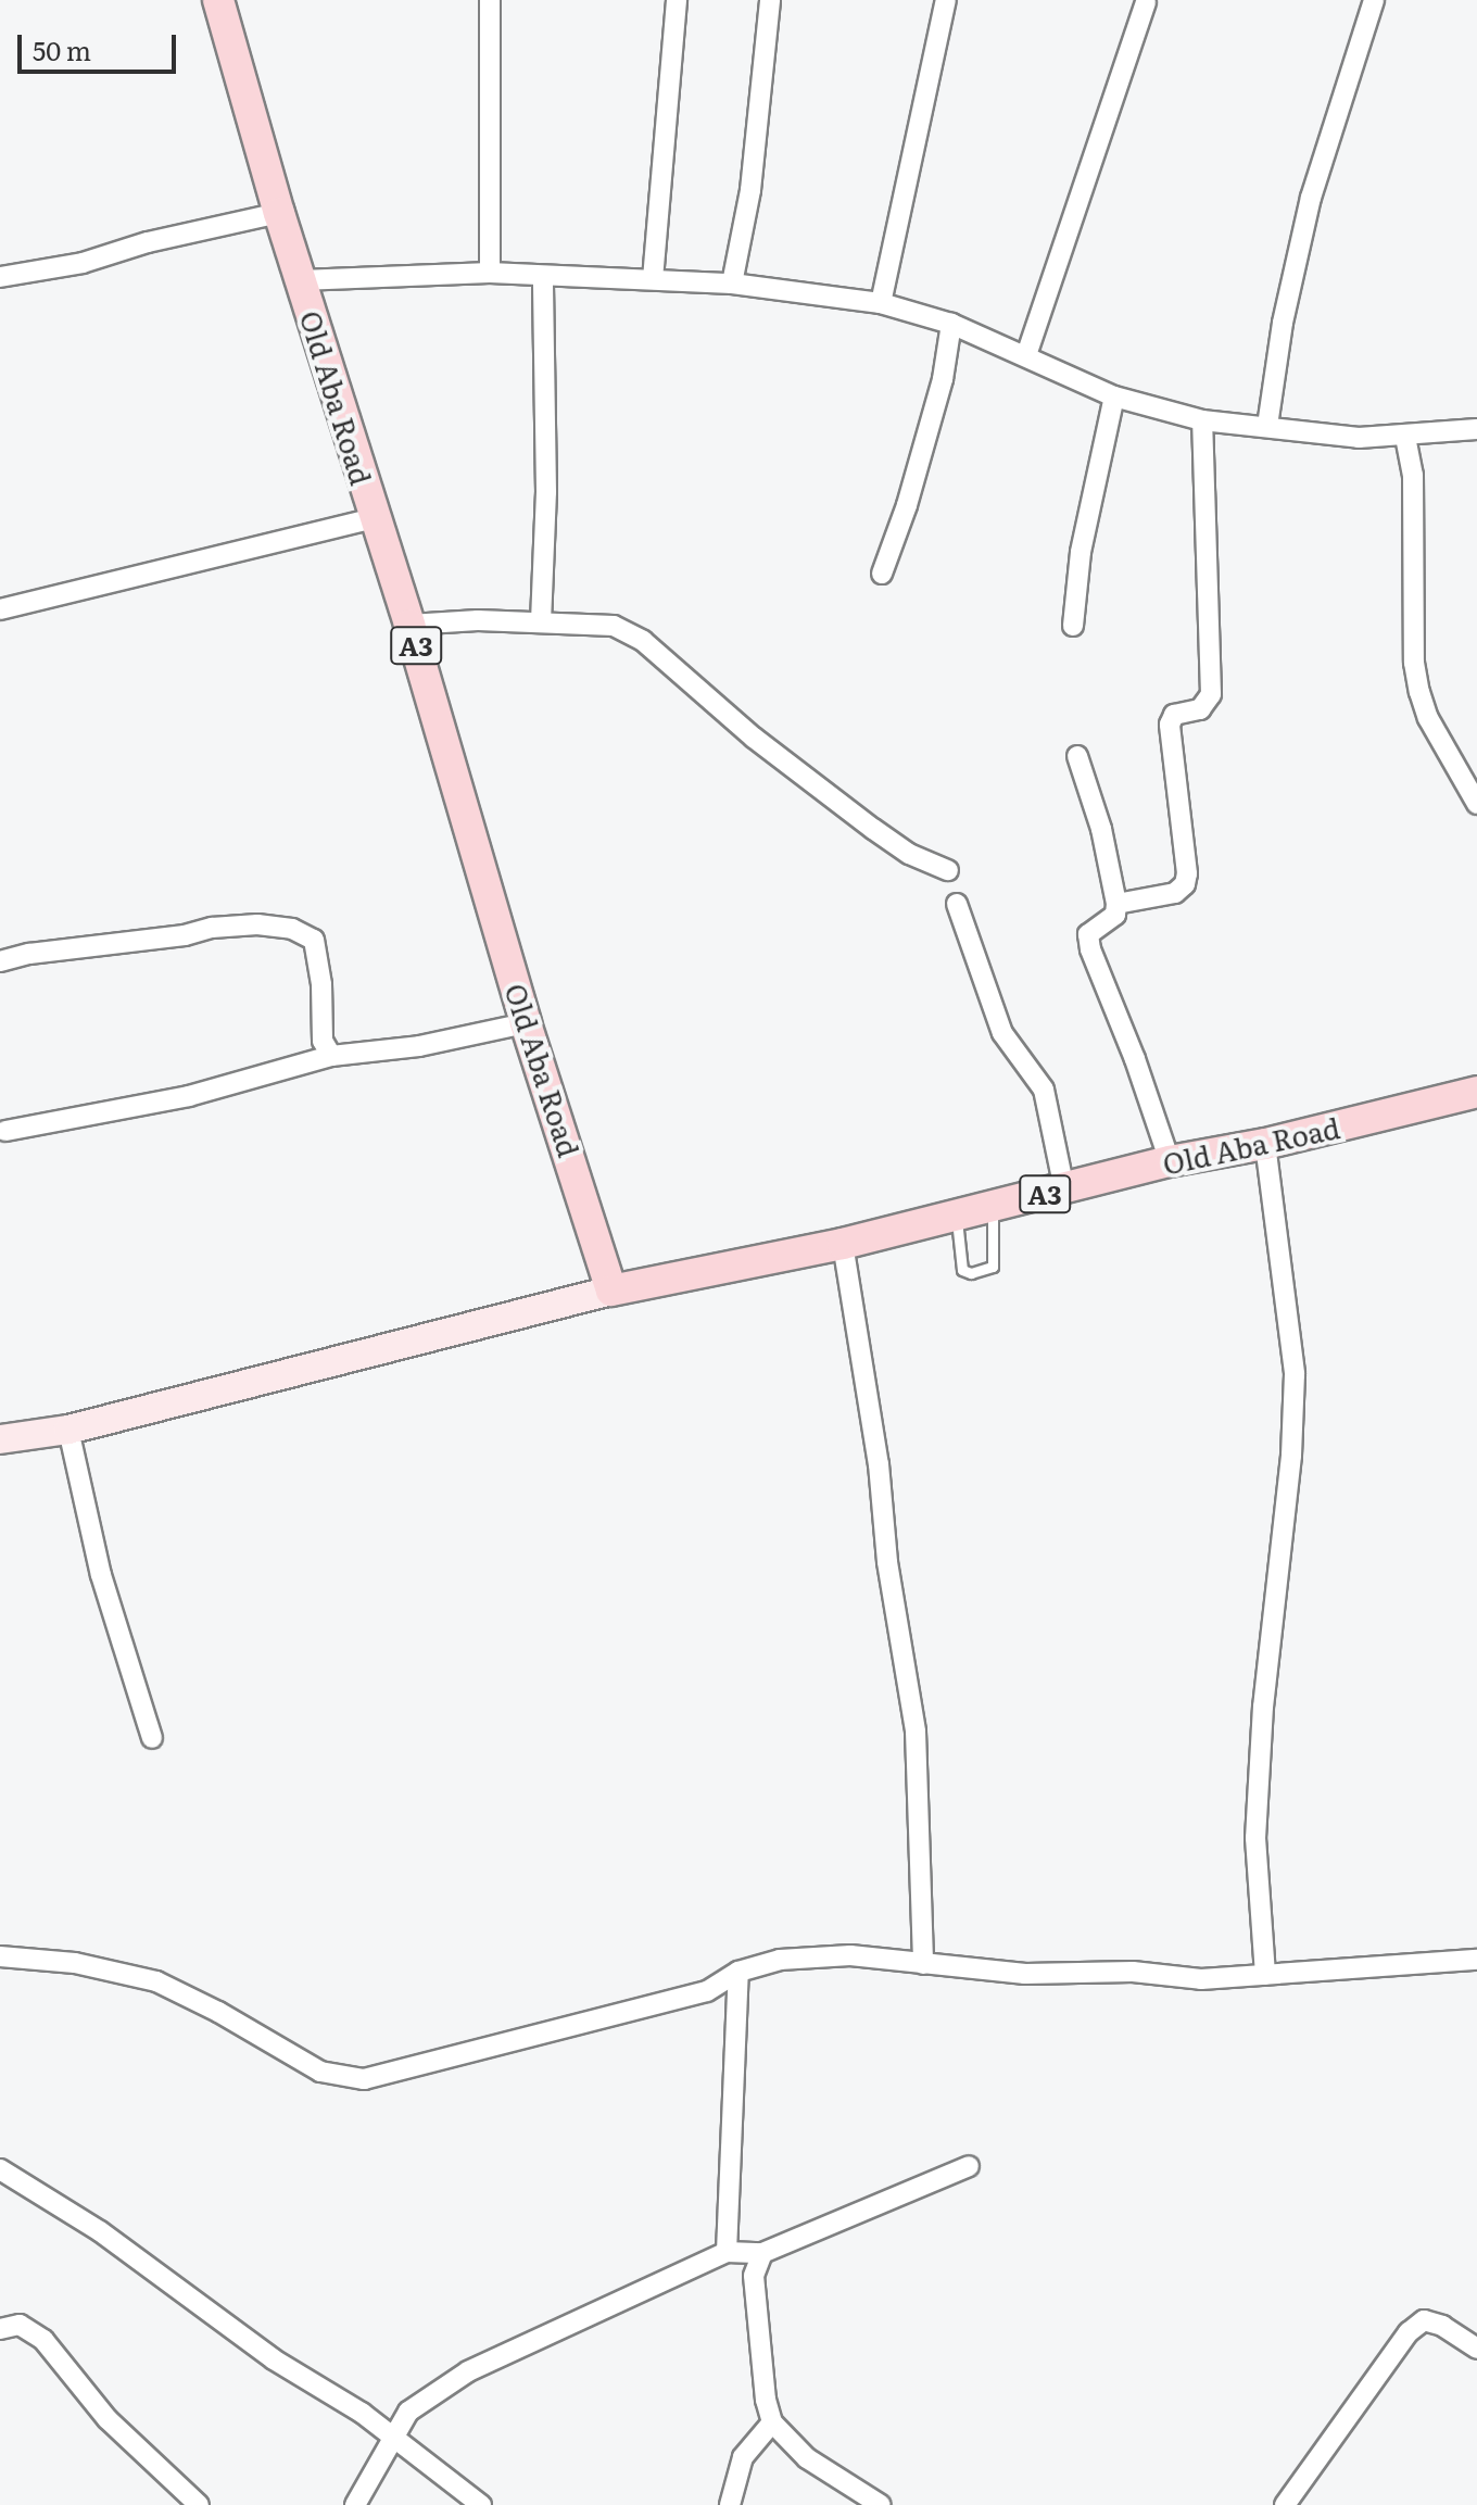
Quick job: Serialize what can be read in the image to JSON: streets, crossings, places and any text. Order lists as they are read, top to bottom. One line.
{"streets":{"main road":["Old Aba Road","A3"]},"scale_bar":"50 m"}
